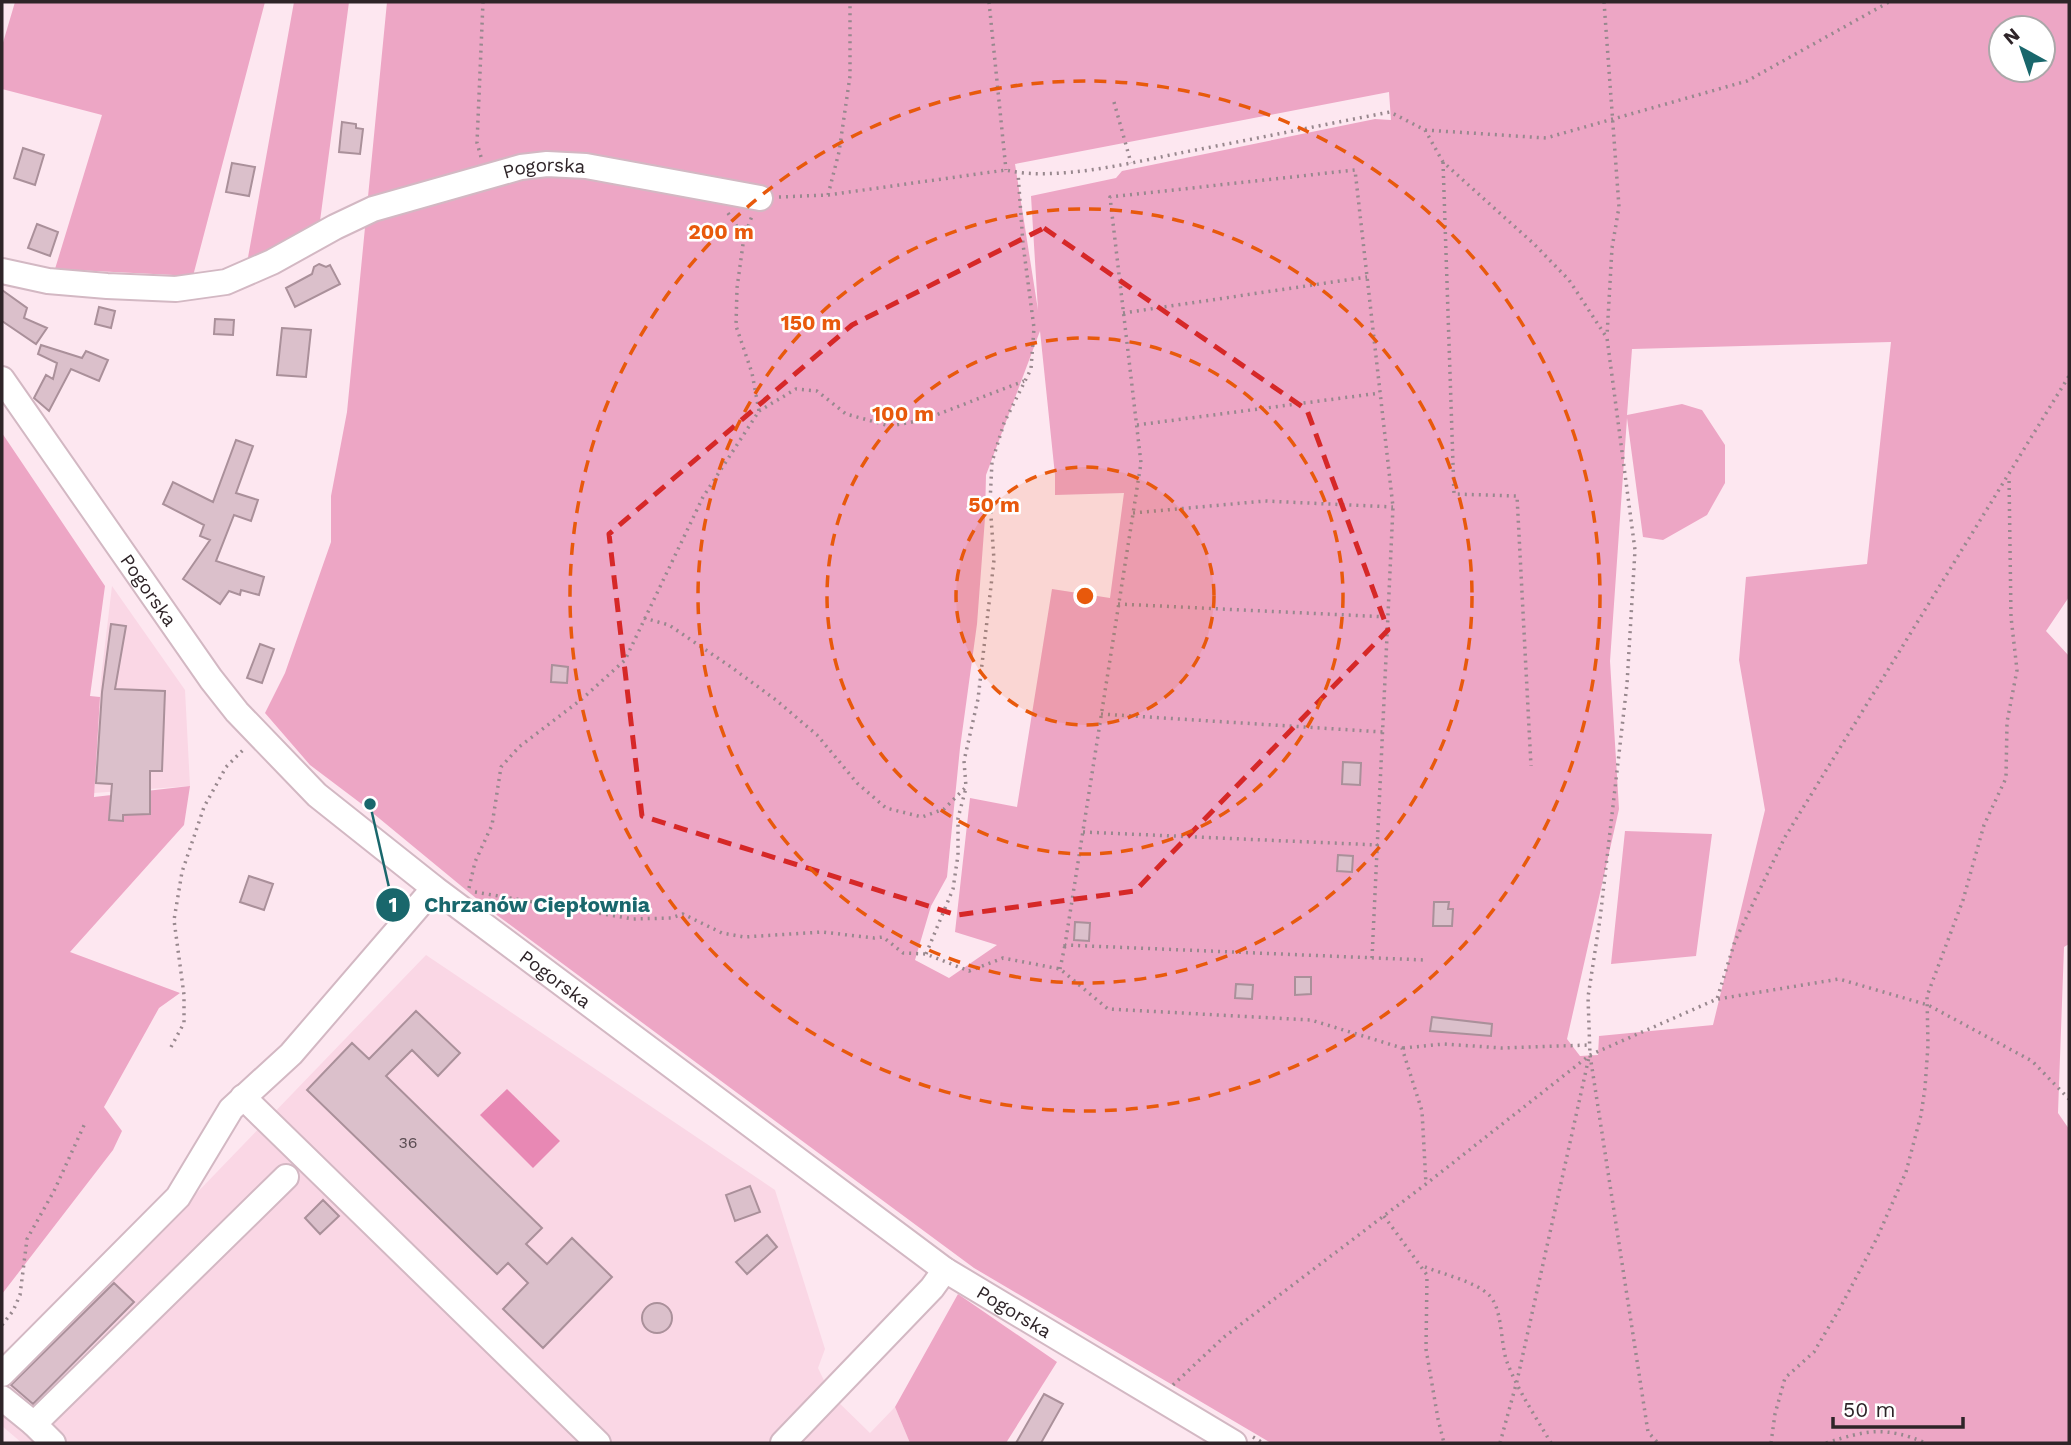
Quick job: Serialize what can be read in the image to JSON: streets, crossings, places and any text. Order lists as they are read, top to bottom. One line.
{"streets":{"street":["Pogorska"]},"places":["Chrzanów Ciepłownia"],"house_numbers":["36"],"scale_bar":"50 m","north":"top left","rings":["200 m","150 m","100 m","50 m"]}
